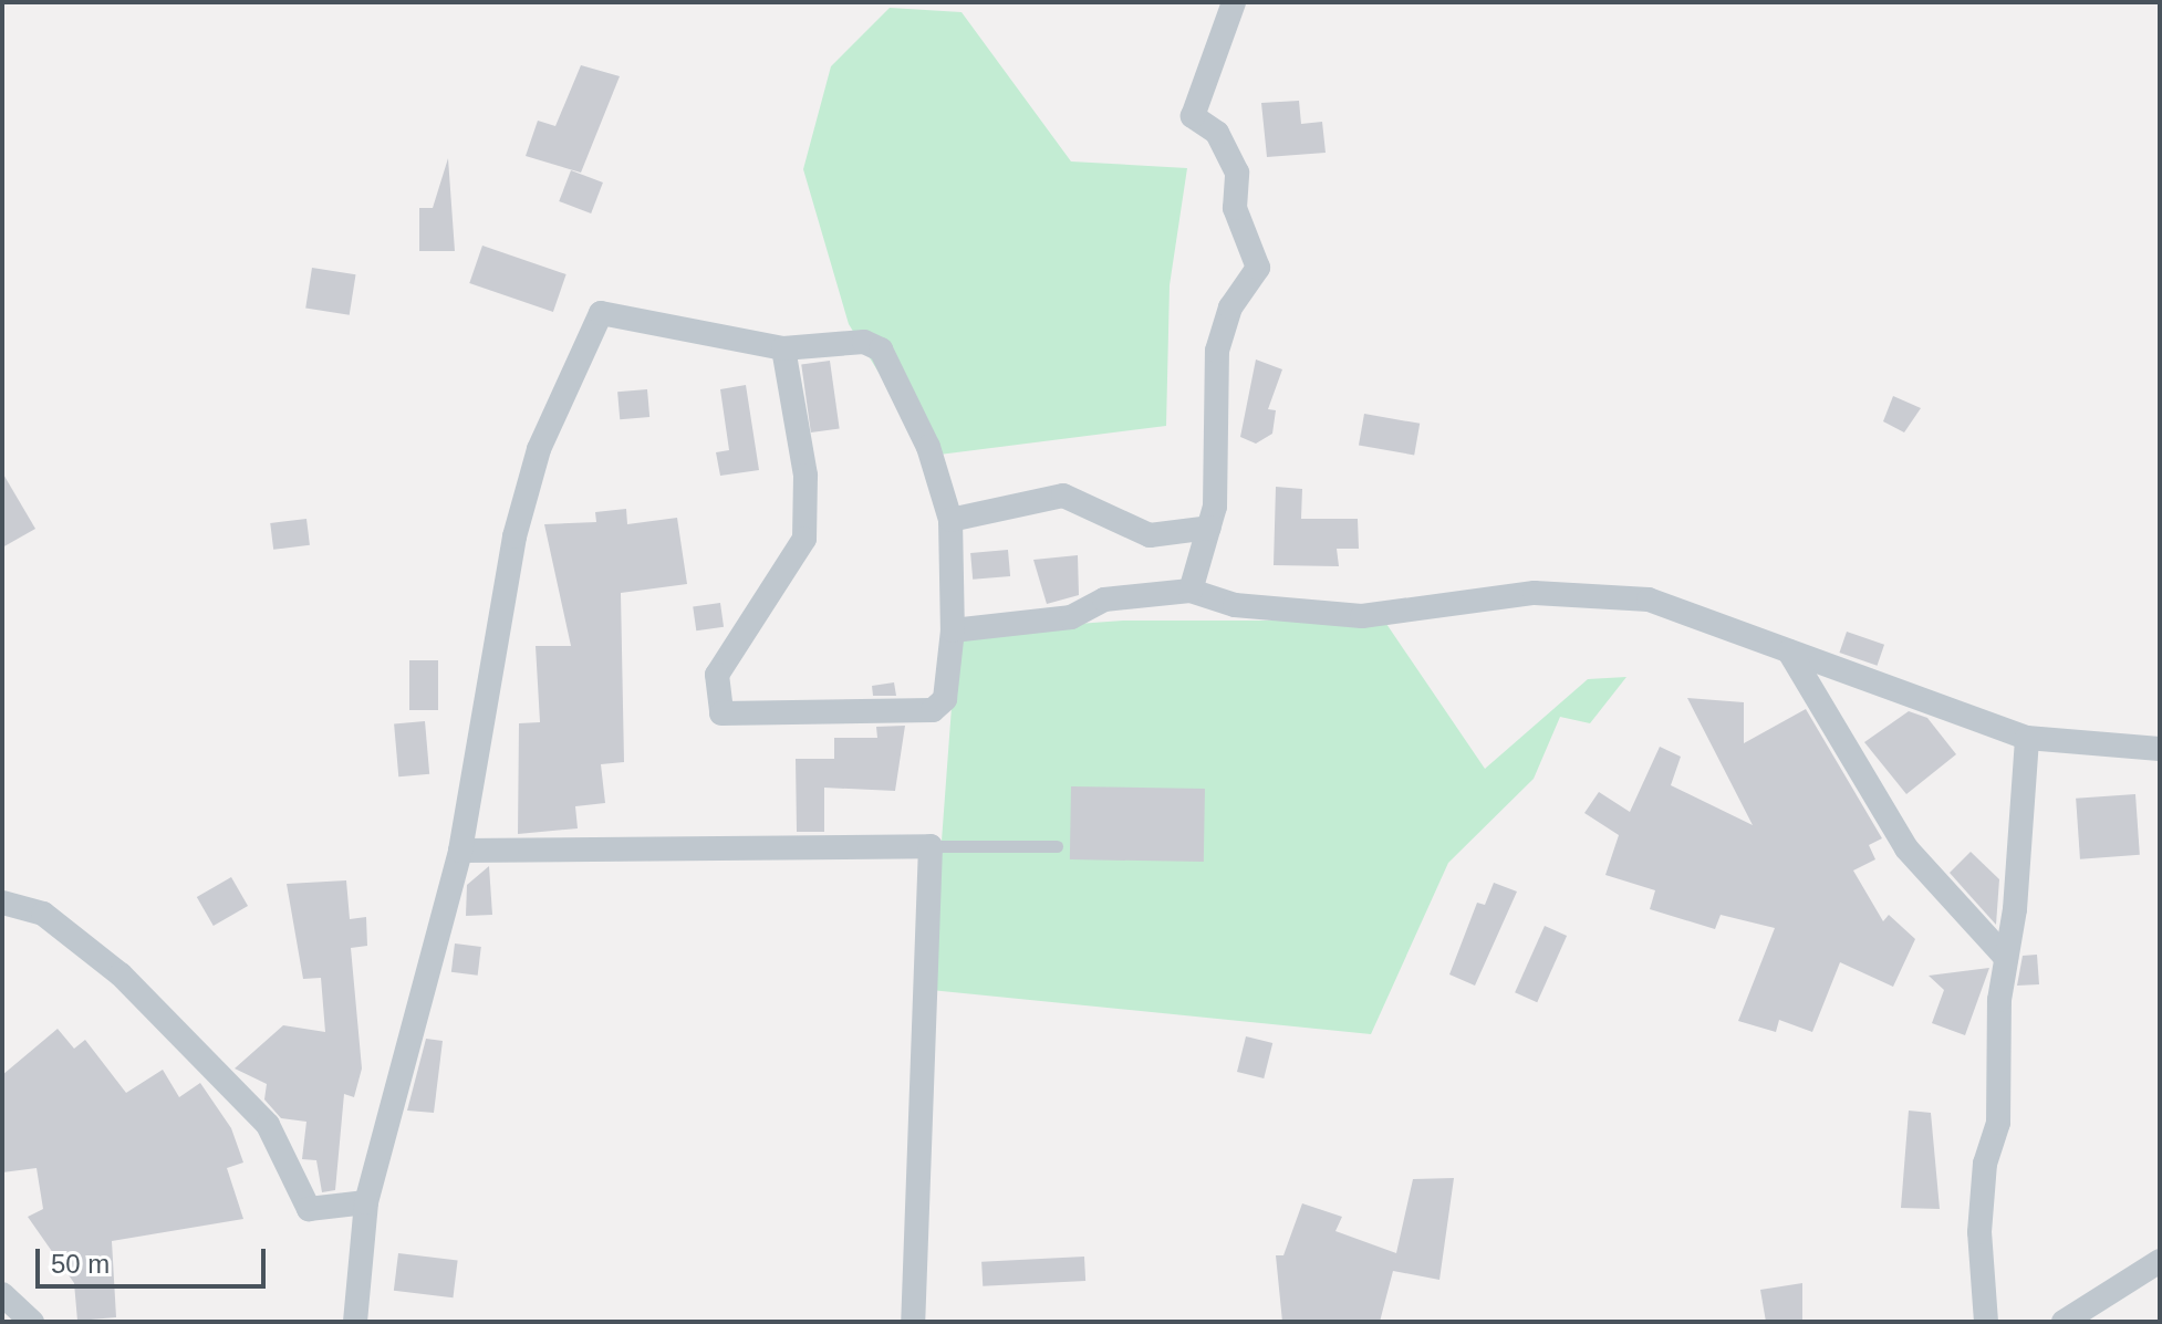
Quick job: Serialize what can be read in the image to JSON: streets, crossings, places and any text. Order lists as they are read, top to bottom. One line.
{"scale_bar":"50 m"}
